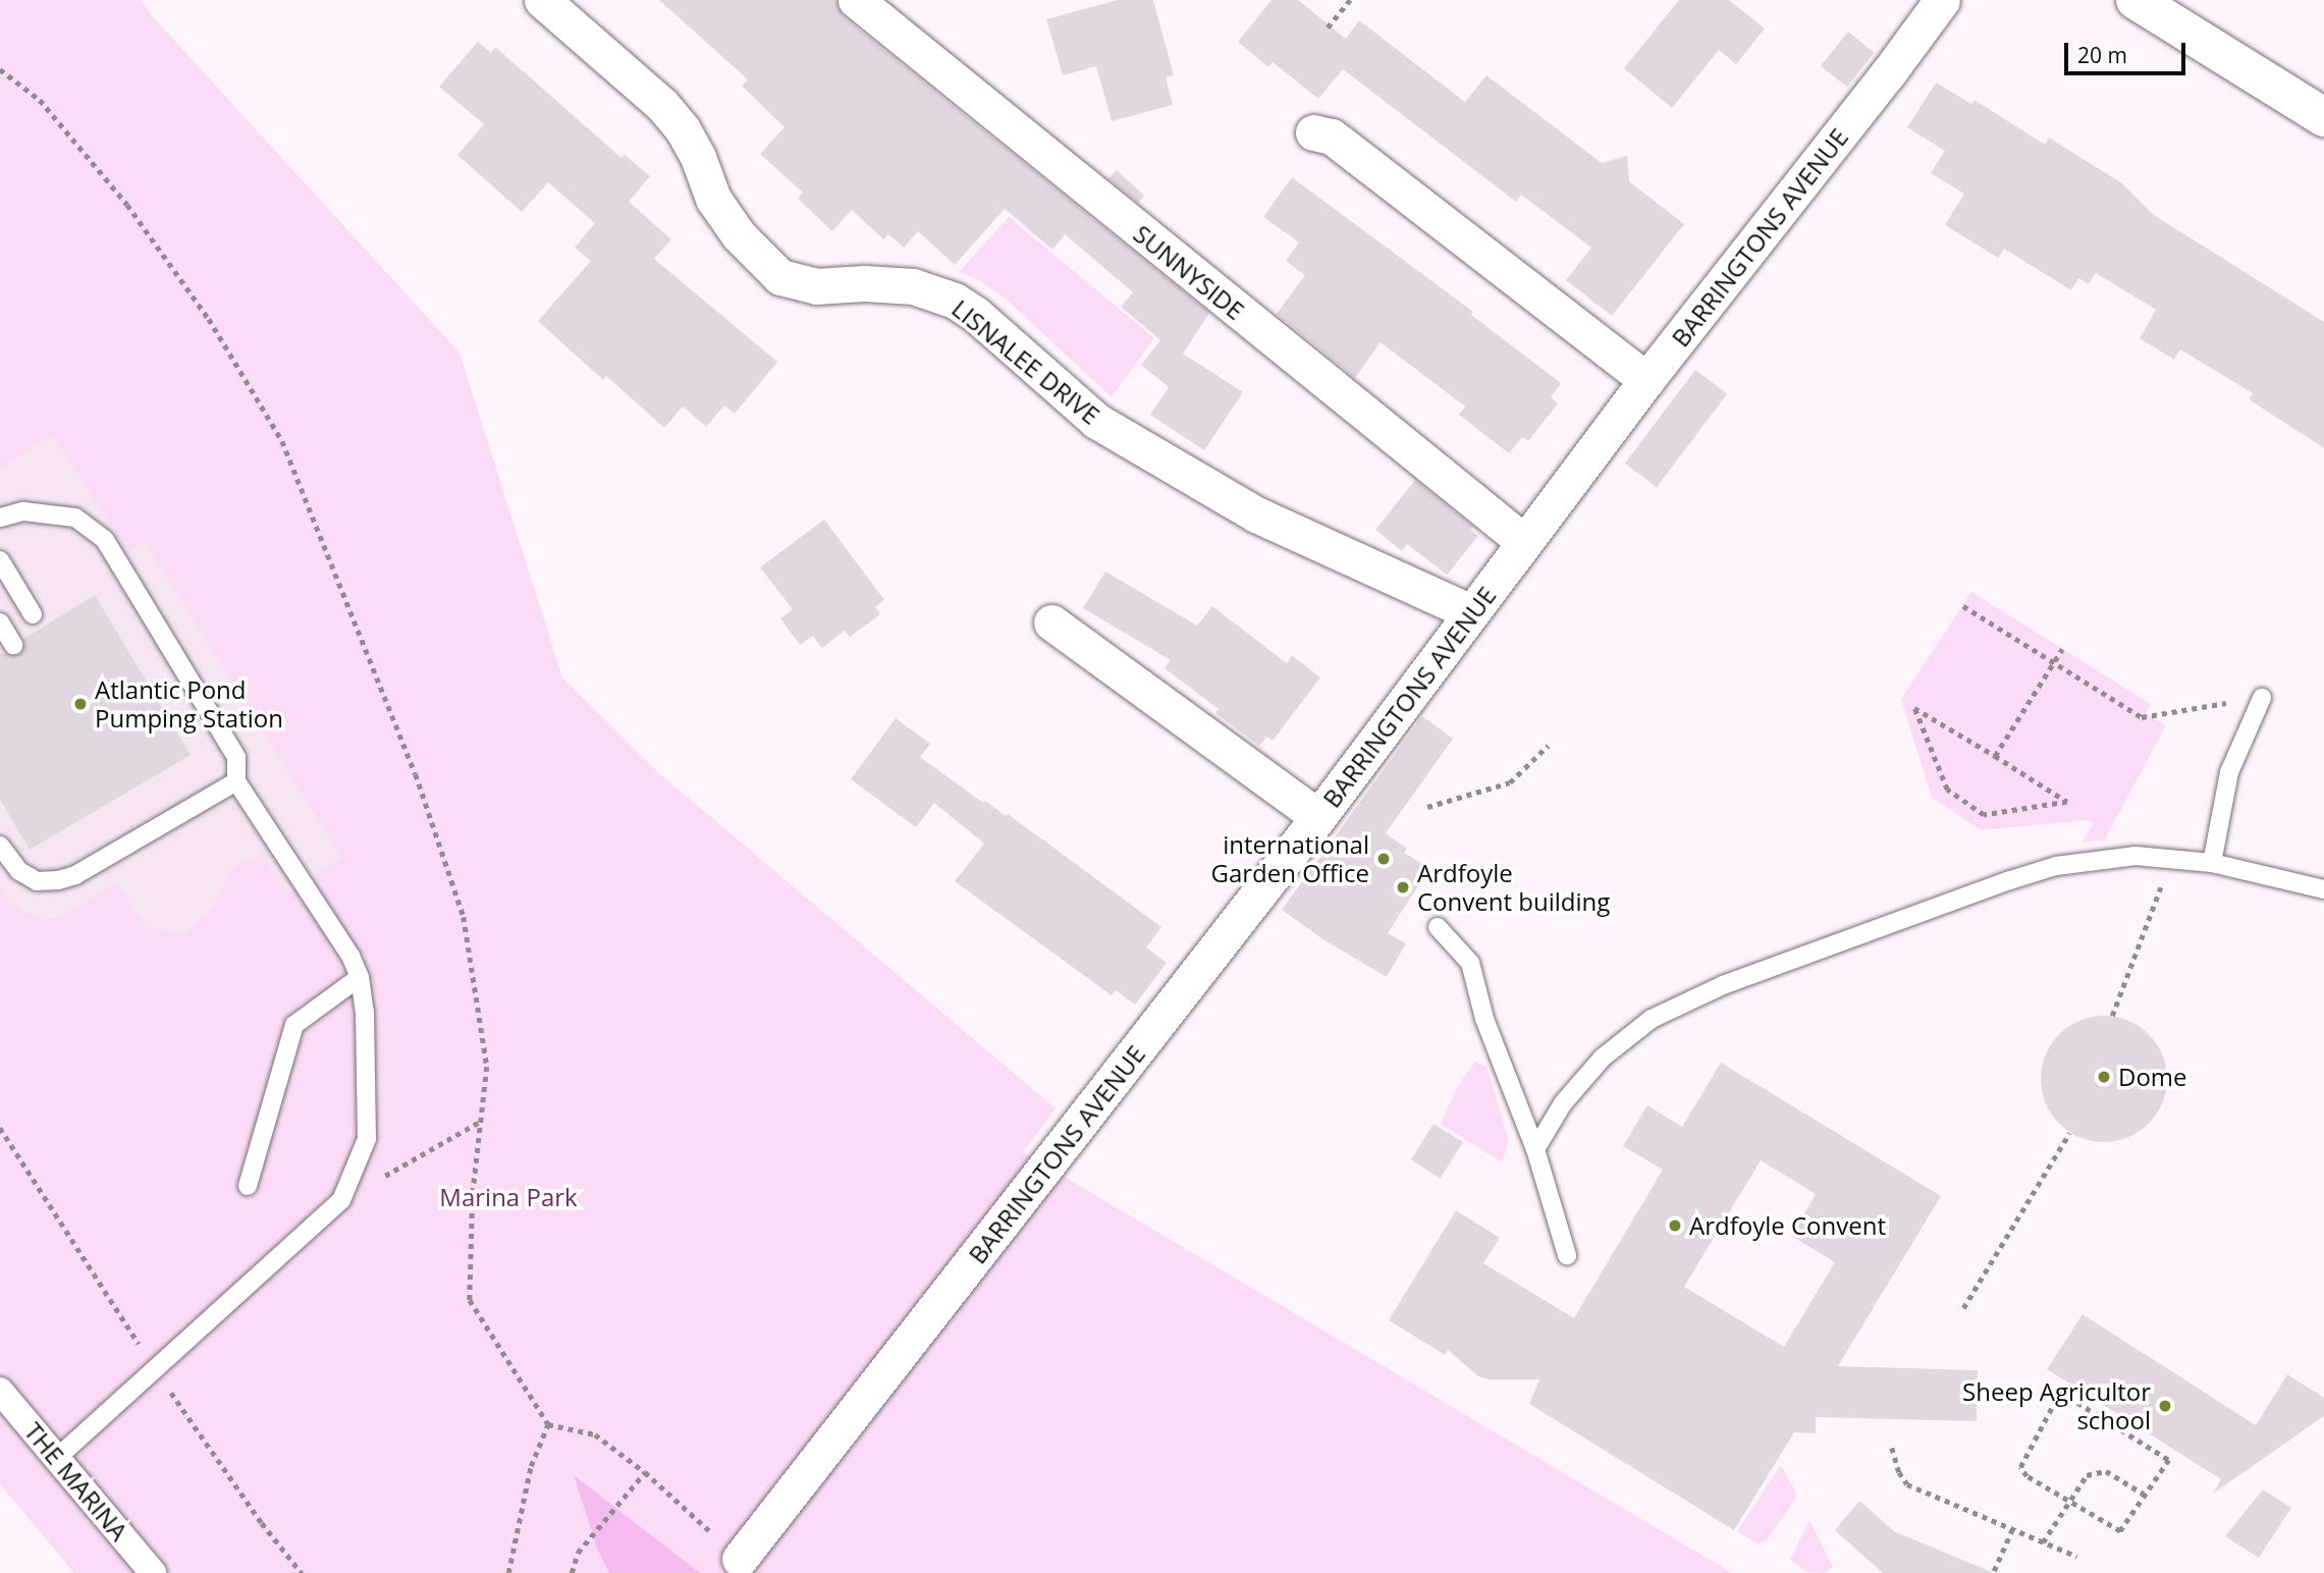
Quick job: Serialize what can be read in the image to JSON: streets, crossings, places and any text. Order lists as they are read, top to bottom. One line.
{"streets":{"street":["BARRINGTONS AVENUE","SUNNYSIDE","LISNALEE DRIVE","THE MARINA"]},"crossings":[["BARRINGTONS AVENUE","SUNNYSIDE"],["BARRINGTONS AVENUE","LISNALEE DRIVE"]],"parks":["Marina Park"],"places":["Atlantic Pond Pumping Station","international Garden Office","Ardfoyle Convent building","Dome","Ardfoyle Convent","Sheep Agricultor school"],"scale_bar":"20 m"}
